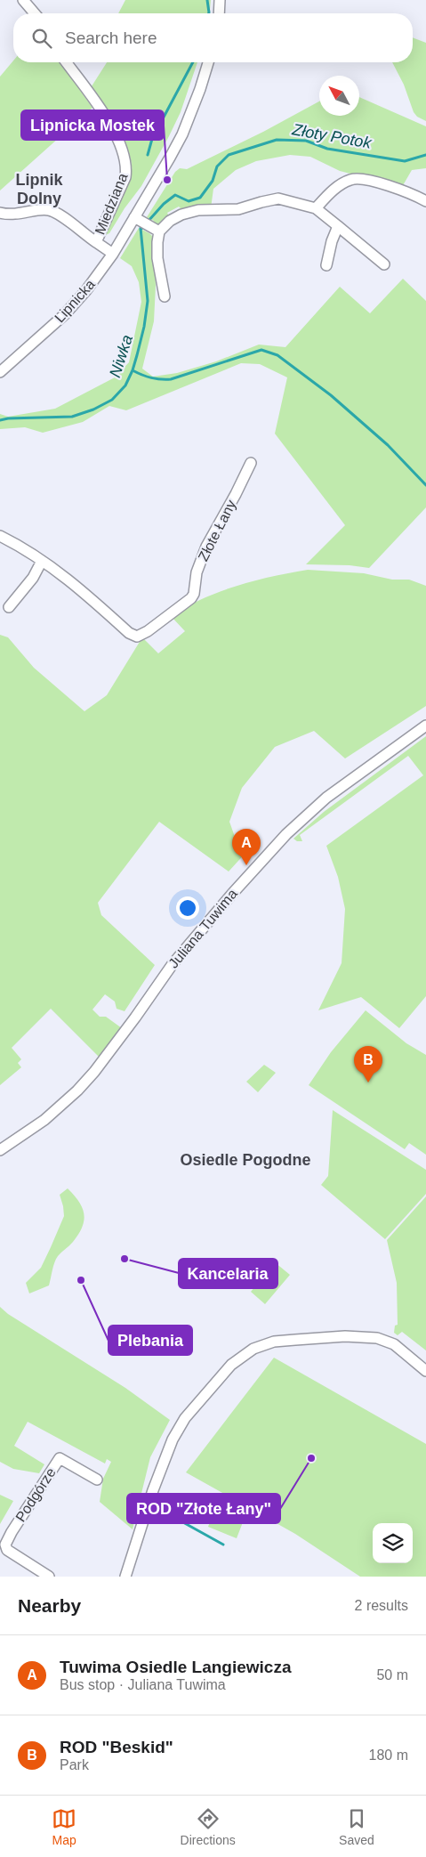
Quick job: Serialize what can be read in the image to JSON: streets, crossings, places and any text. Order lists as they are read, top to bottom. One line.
{"streets":{"street":["Miedziana","Lipnicka","Złote Łany","Juliana Tuwima","Podgórze"]},"crossings":[["Miedziana","Lipnicka"]],"districts":["Lipnik Dolny","Osiedle Pogodne"],"water":["Złoty Potok","Niwka"],"places":["Lipnicka Mostek","Kancelaria","Plebania","ROD \"Złote Łany\""],"north":"top left","page":{"search":"Search here","pins":["A","B"],"heading":["Nearby","2 results"],"list":[{"mark":"A","name":"Tuwima Osiedle Langiewicza","note":"Bus stop · Juliana Tuwima","value":"50 m"},{"mark":"B","name":"ROD \"Beskid\"","note":"Park","value":"180 m"}],"nav":["Map","Directions","Saved"]}}
